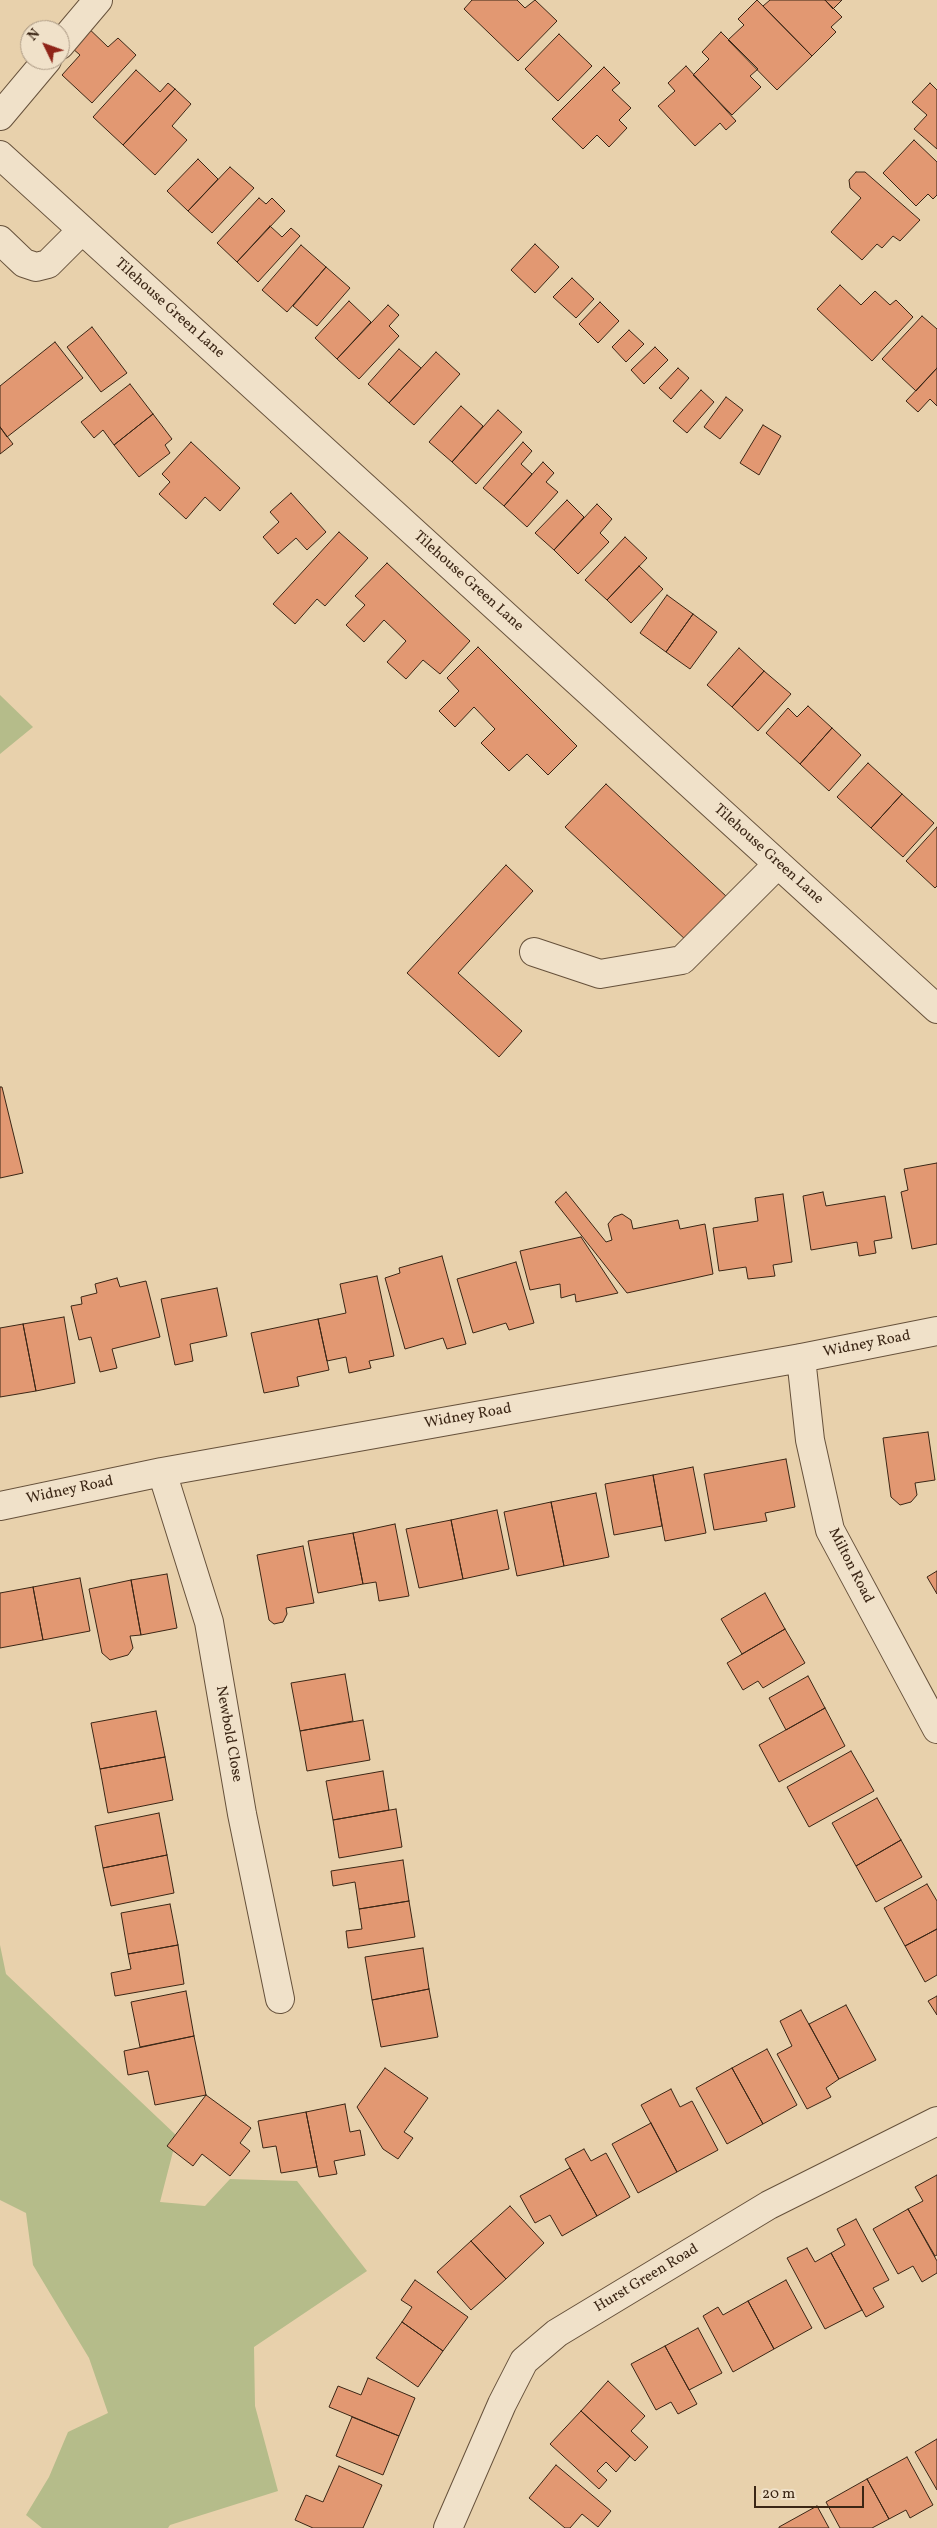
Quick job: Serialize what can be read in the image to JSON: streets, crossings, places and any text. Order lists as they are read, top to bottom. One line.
{"streets":{"street":["Tilehouse Green Lane","Widney Road","Milton Road","Newbold Close","Hurst Green Road"]},"crossings":[["Widney Road","Milton Road"],["Widney Road","Newbold Close"]],"scale_bar":"20 m","north":"top left"}
